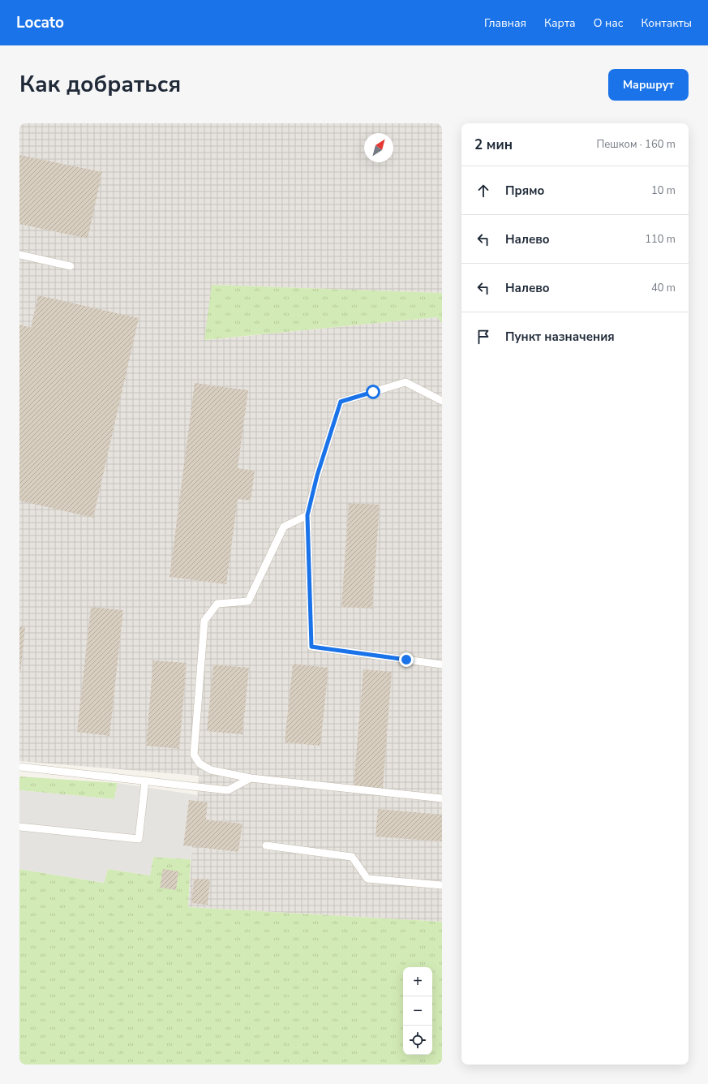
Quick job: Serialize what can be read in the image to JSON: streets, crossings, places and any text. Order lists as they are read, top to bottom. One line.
{"north":"top right","page":{"header":"Locato","nav":["Главная","Карта","О нас","Контакты"],"title":"Как добраться","buttons":"Маршрут","heading":["2 мин","Пешком · 160 m"],"list":[["Прямо","10 m"],["Налево","110 m"],["Налево","40 m"],"Пункт назначения"],"map_buttons":["+","−"]}}
